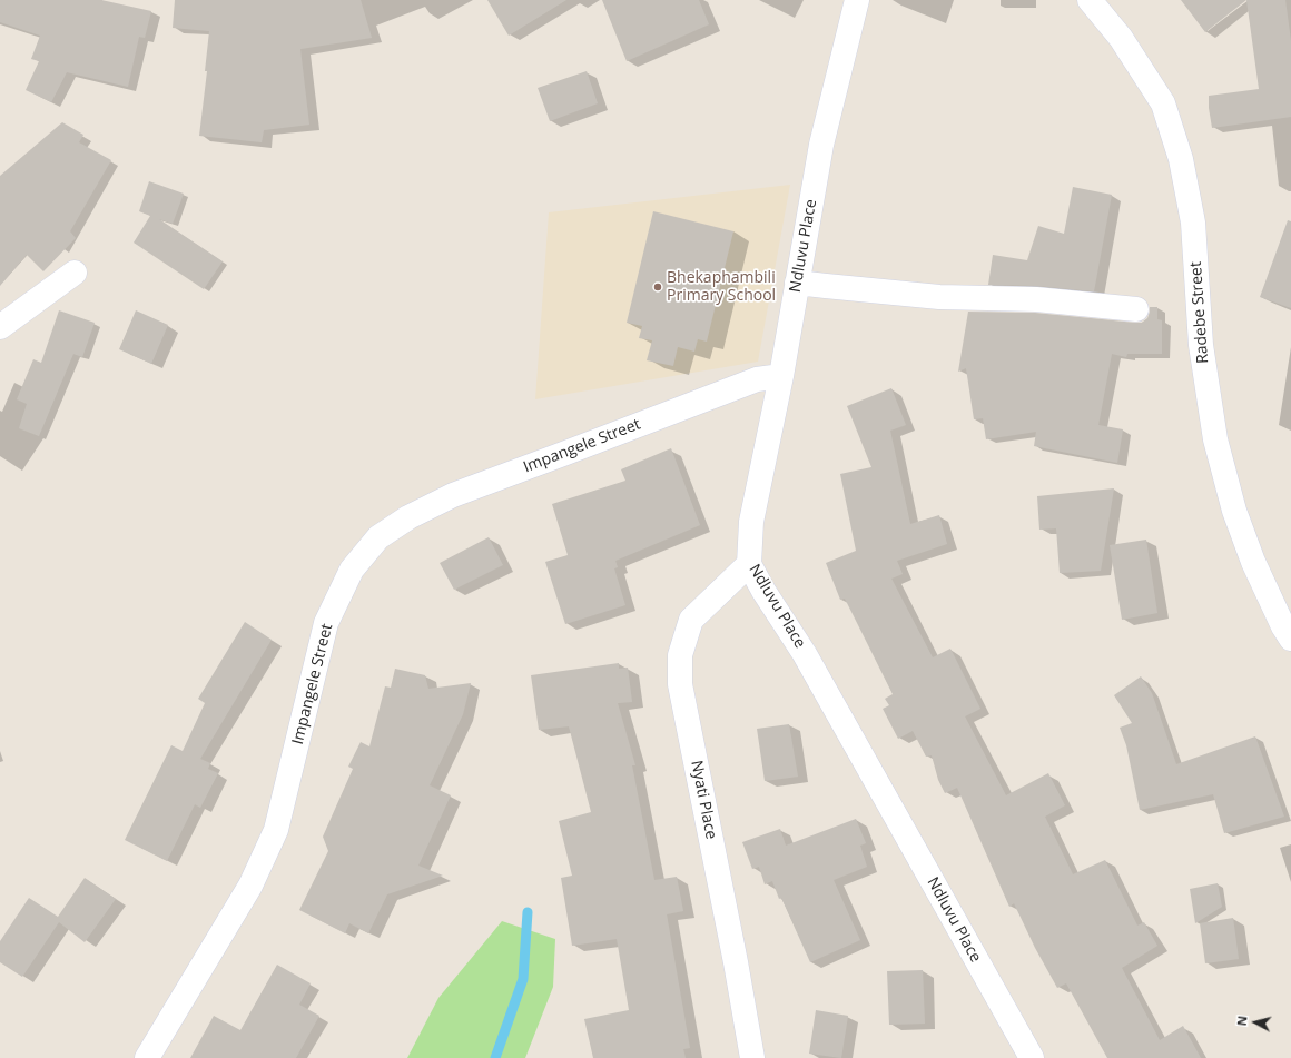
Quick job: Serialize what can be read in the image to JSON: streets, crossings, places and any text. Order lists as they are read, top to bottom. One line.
{"streets":{"street":["Ndluvu Place","Radebe Street","Impangele Street","Nyati Place"]},"crossings":[["Ndluvu Place","Impangele Street"],["Ndluvu Place","Nyati Place"]],"places":["Bhekaphambili Primary School"],"north":"left"}
